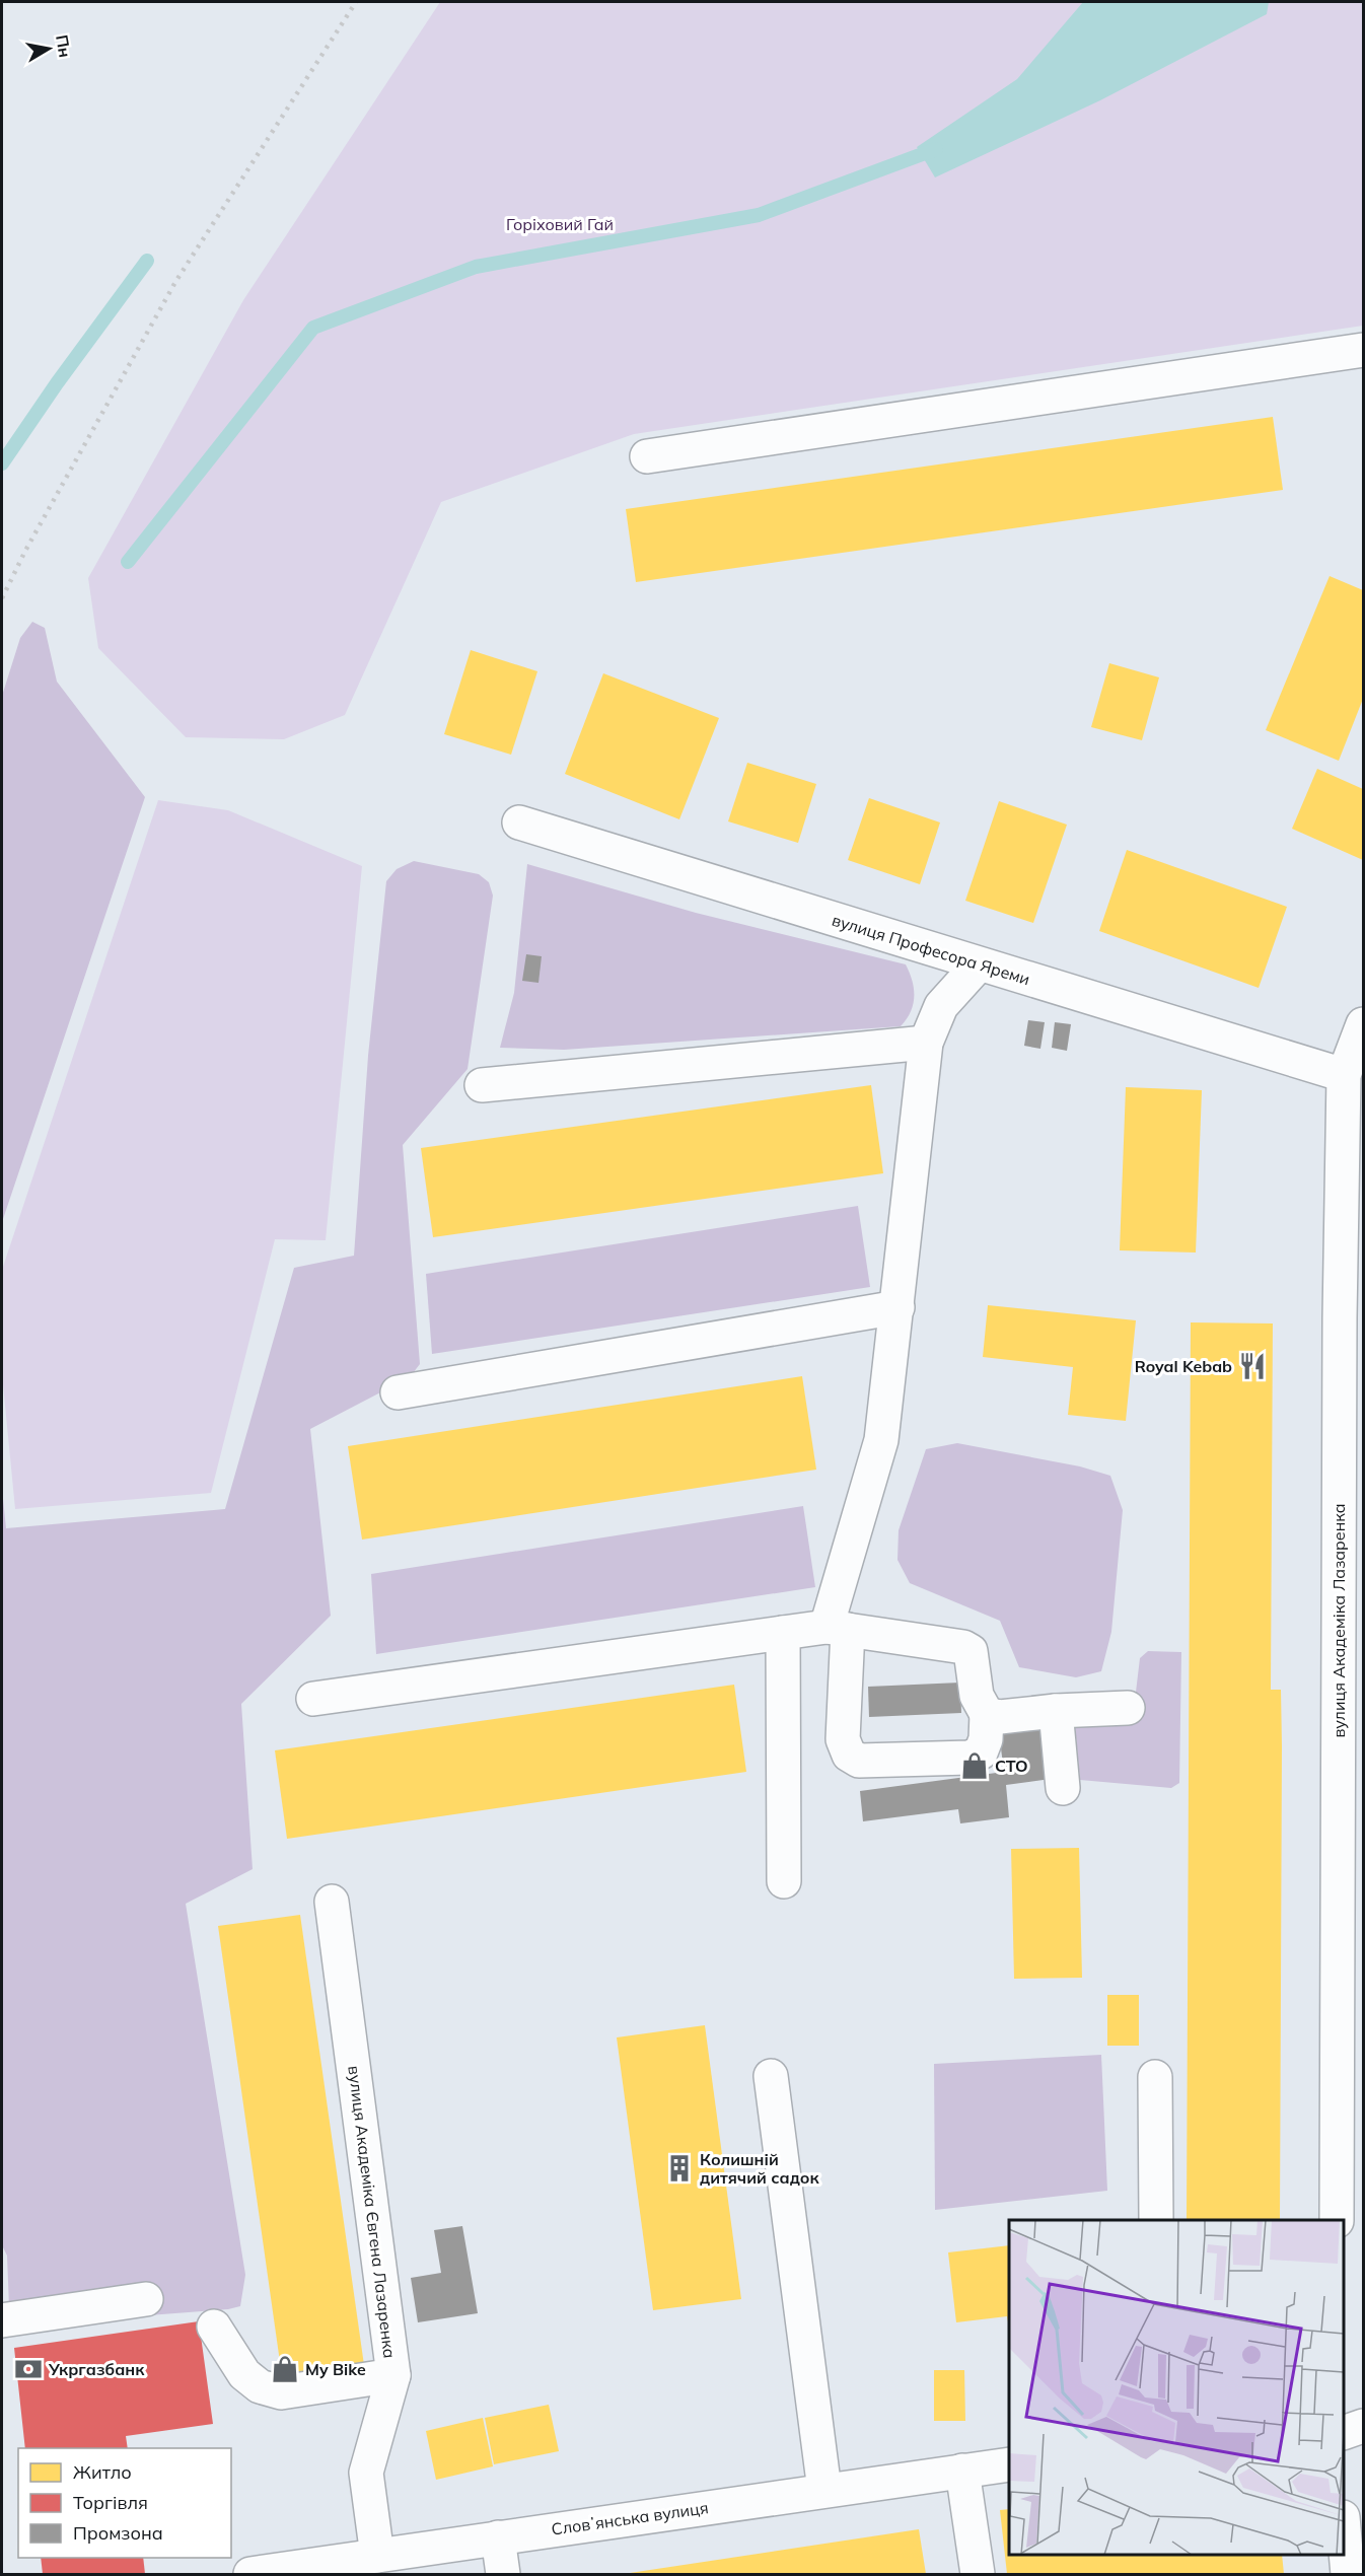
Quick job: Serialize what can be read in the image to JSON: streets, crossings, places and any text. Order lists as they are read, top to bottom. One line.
{"streets":{"street":["вулиця Професора Яреми","вулиця Академіка Лазаренка","вулиця Академіка Євгена Лазаренка","Словʼянська вулиця"]},"crossings":[["вулиця Професора Яреми","вулиця Академіка Лазаренка"],["вулиця Академіка Євгена Лазаренка","Словʼянська вулиця"]],"parks":["Горіховий Гай"],"places":{"restaurant":["Royal Kebab"],"shop":["СТО","My Bike"],"building":["Колишній дитячий садок"],"bank":["Укргазбанк"]},"legend":["Житло","Торгівля","Промзона"],"north":"right"}
